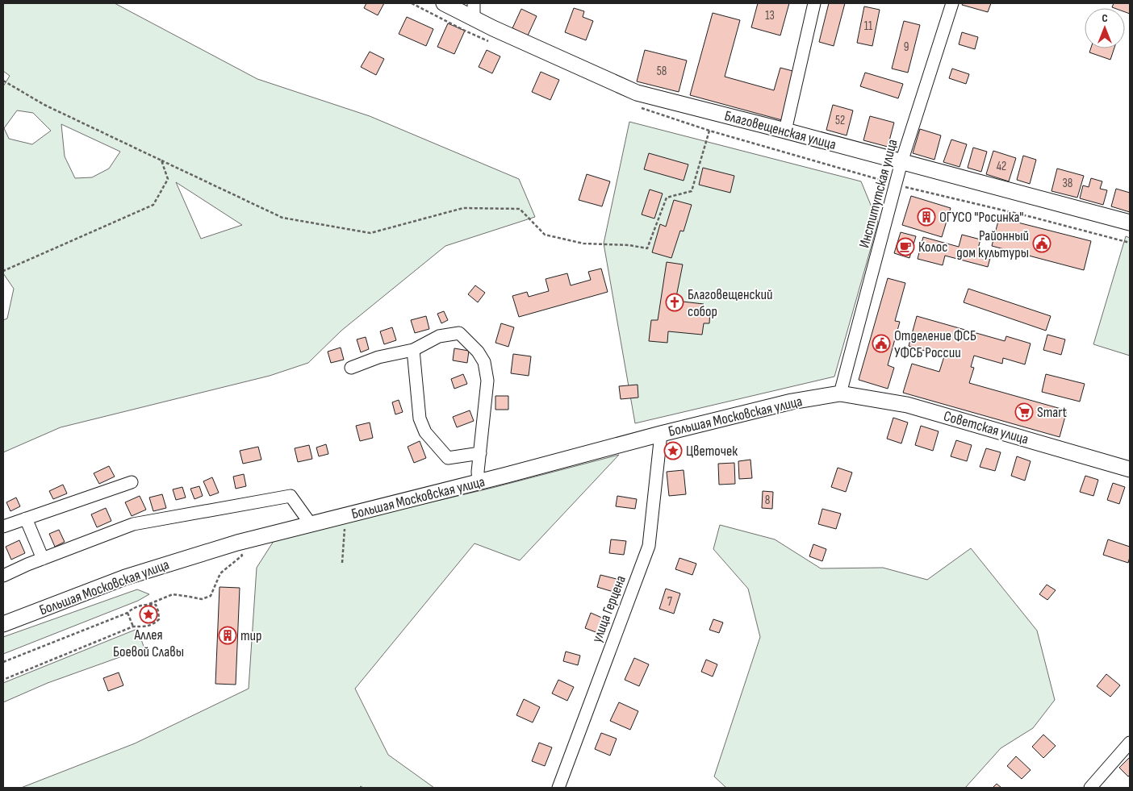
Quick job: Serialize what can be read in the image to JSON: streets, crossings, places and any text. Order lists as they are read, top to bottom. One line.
{"streets":{"main road":["Благовещенская улица","Большая Московская улица","Советская улица"],"street":["Институтская улица","улица Герцена"]},"crossings":[["Благовещенская улица","Институтская улица"],["Институтская улица","Большая Московская улица"],["Институтская улица","Советская улица"],["Большая Московская улица","Советская улица"],["Большая Московская улица","улица Герцена"]],"places":{"building":["ОГУСО \"Росинка\"","тир"],"public building":["Районный дом культуры","Отделение ФСБ УФСБ России"],"cafe":["Колос"],"church":["Благовещенский собор"],"supermarket":["Smart"],"place":["Цветочек","Аллея Боевой Славы"]},"house_numbers":["13","11","9","58","52","42","38","8","7"],"north":"top"}
